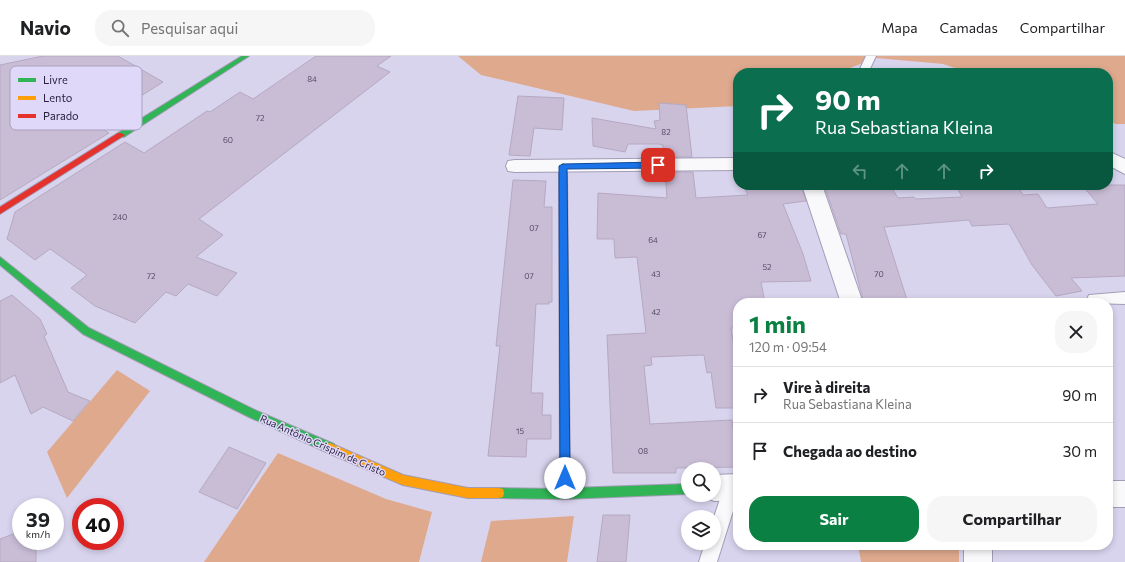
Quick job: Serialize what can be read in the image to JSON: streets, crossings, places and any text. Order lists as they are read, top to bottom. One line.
{"streets":{"street":["Rua Antônio Crispim de Cristo"]},"house_numbers":["84","72","82","60","240","07","67","64","52","43","70","72","07","42","15","08"],"legend":["Livre","Lento","Parado"],"page":{"header":"Navio","search":"Pesquisar aqui","nav":["Mapa","Camadas","Compartilhar"],"turn":["90 m","Rua Sebastiana Kleina"],"heading":["1 min","120 m · 09:54"],"list":[{"name":"Vire à direita","note":"Rua Sebastiana Kleina","value":"90 m"},{"name":"Chegada ao destino","value":"30 m"}],"buttons":["Sair","Compartilhar"],"speed":"39 km/h","limit":"40"}}
